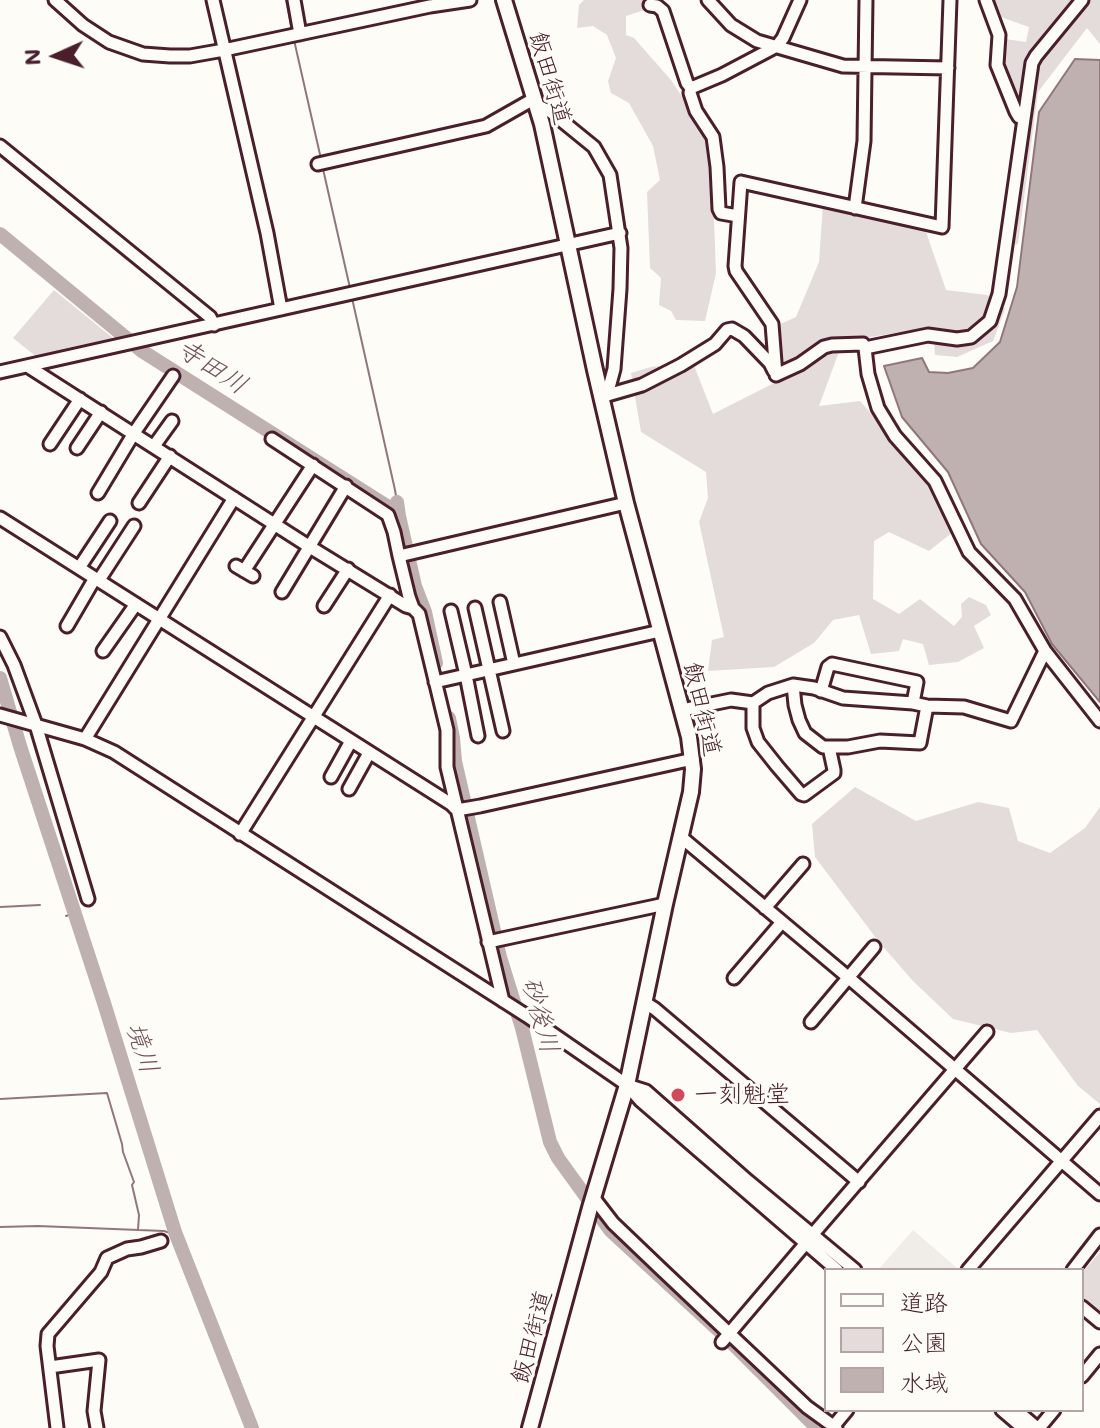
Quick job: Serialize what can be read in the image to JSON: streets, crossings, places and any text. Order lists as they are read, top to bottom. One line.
{"streets":{"main road":["飯田街道"]},"water":["寺田川","砂後川","境川"],"places":["一刻魁堂"],"legend":["道路","公園","水域"],"north":"left"}
